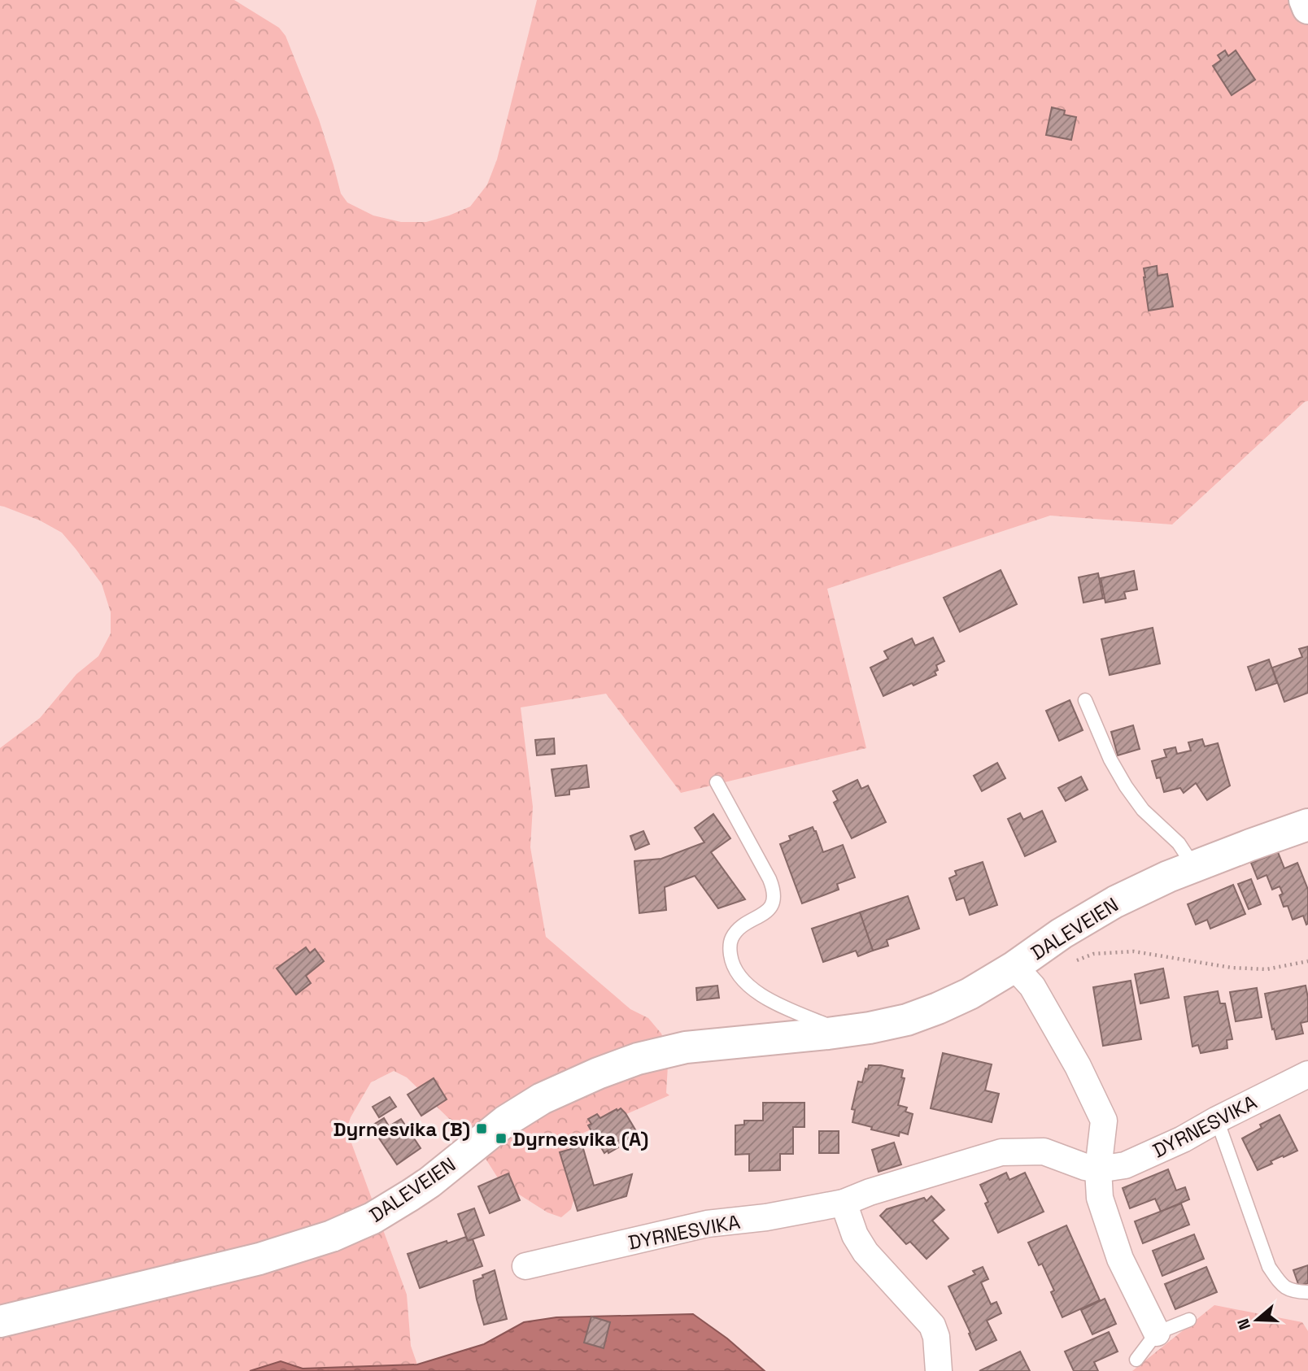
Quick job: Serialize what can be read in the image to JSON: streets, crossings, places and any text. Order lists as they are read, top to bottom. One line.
{"streets":{"main road":["DALEVEIEN"],"street":["DYRNESVIKA"]},"places":{"transit":["Dyrnesvika (B)","Dyrnesvika (A)"]},"north":"left"}
